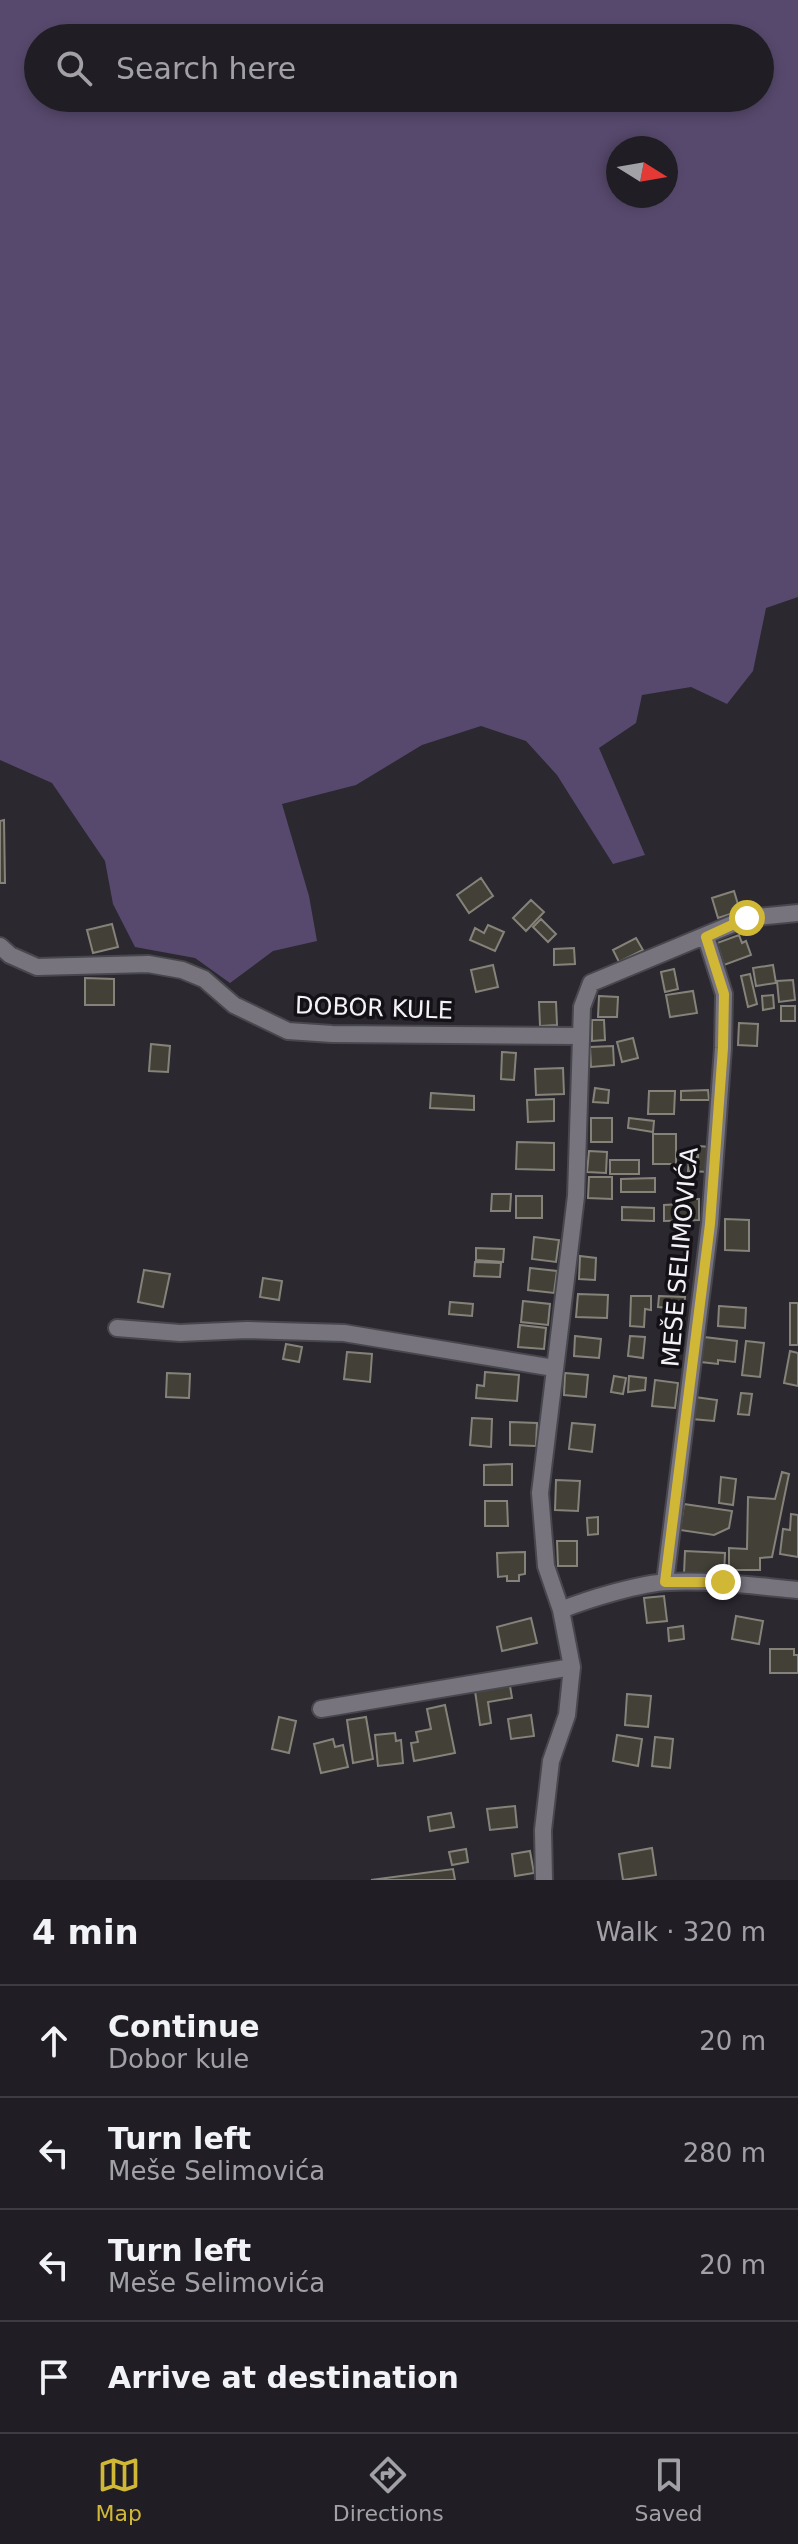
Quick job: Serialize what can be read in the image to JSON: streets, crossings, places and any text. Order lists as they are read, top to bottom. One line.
{"streets":{"street":["DOBOR KULE","MEŠE SELIMOVIĆA"]},"north":"right","page":{"search":"Search here","heading":["4 min","Walk · 320 m"],"list":[["Continue","Dobor kule","20 m"],["Turn left","Meše Selimovića","280 m"],["Turn left","Meše Selimovića","20 m"],"Arrive at destination"],"nav":["Map","Directions","Saved"]}}
